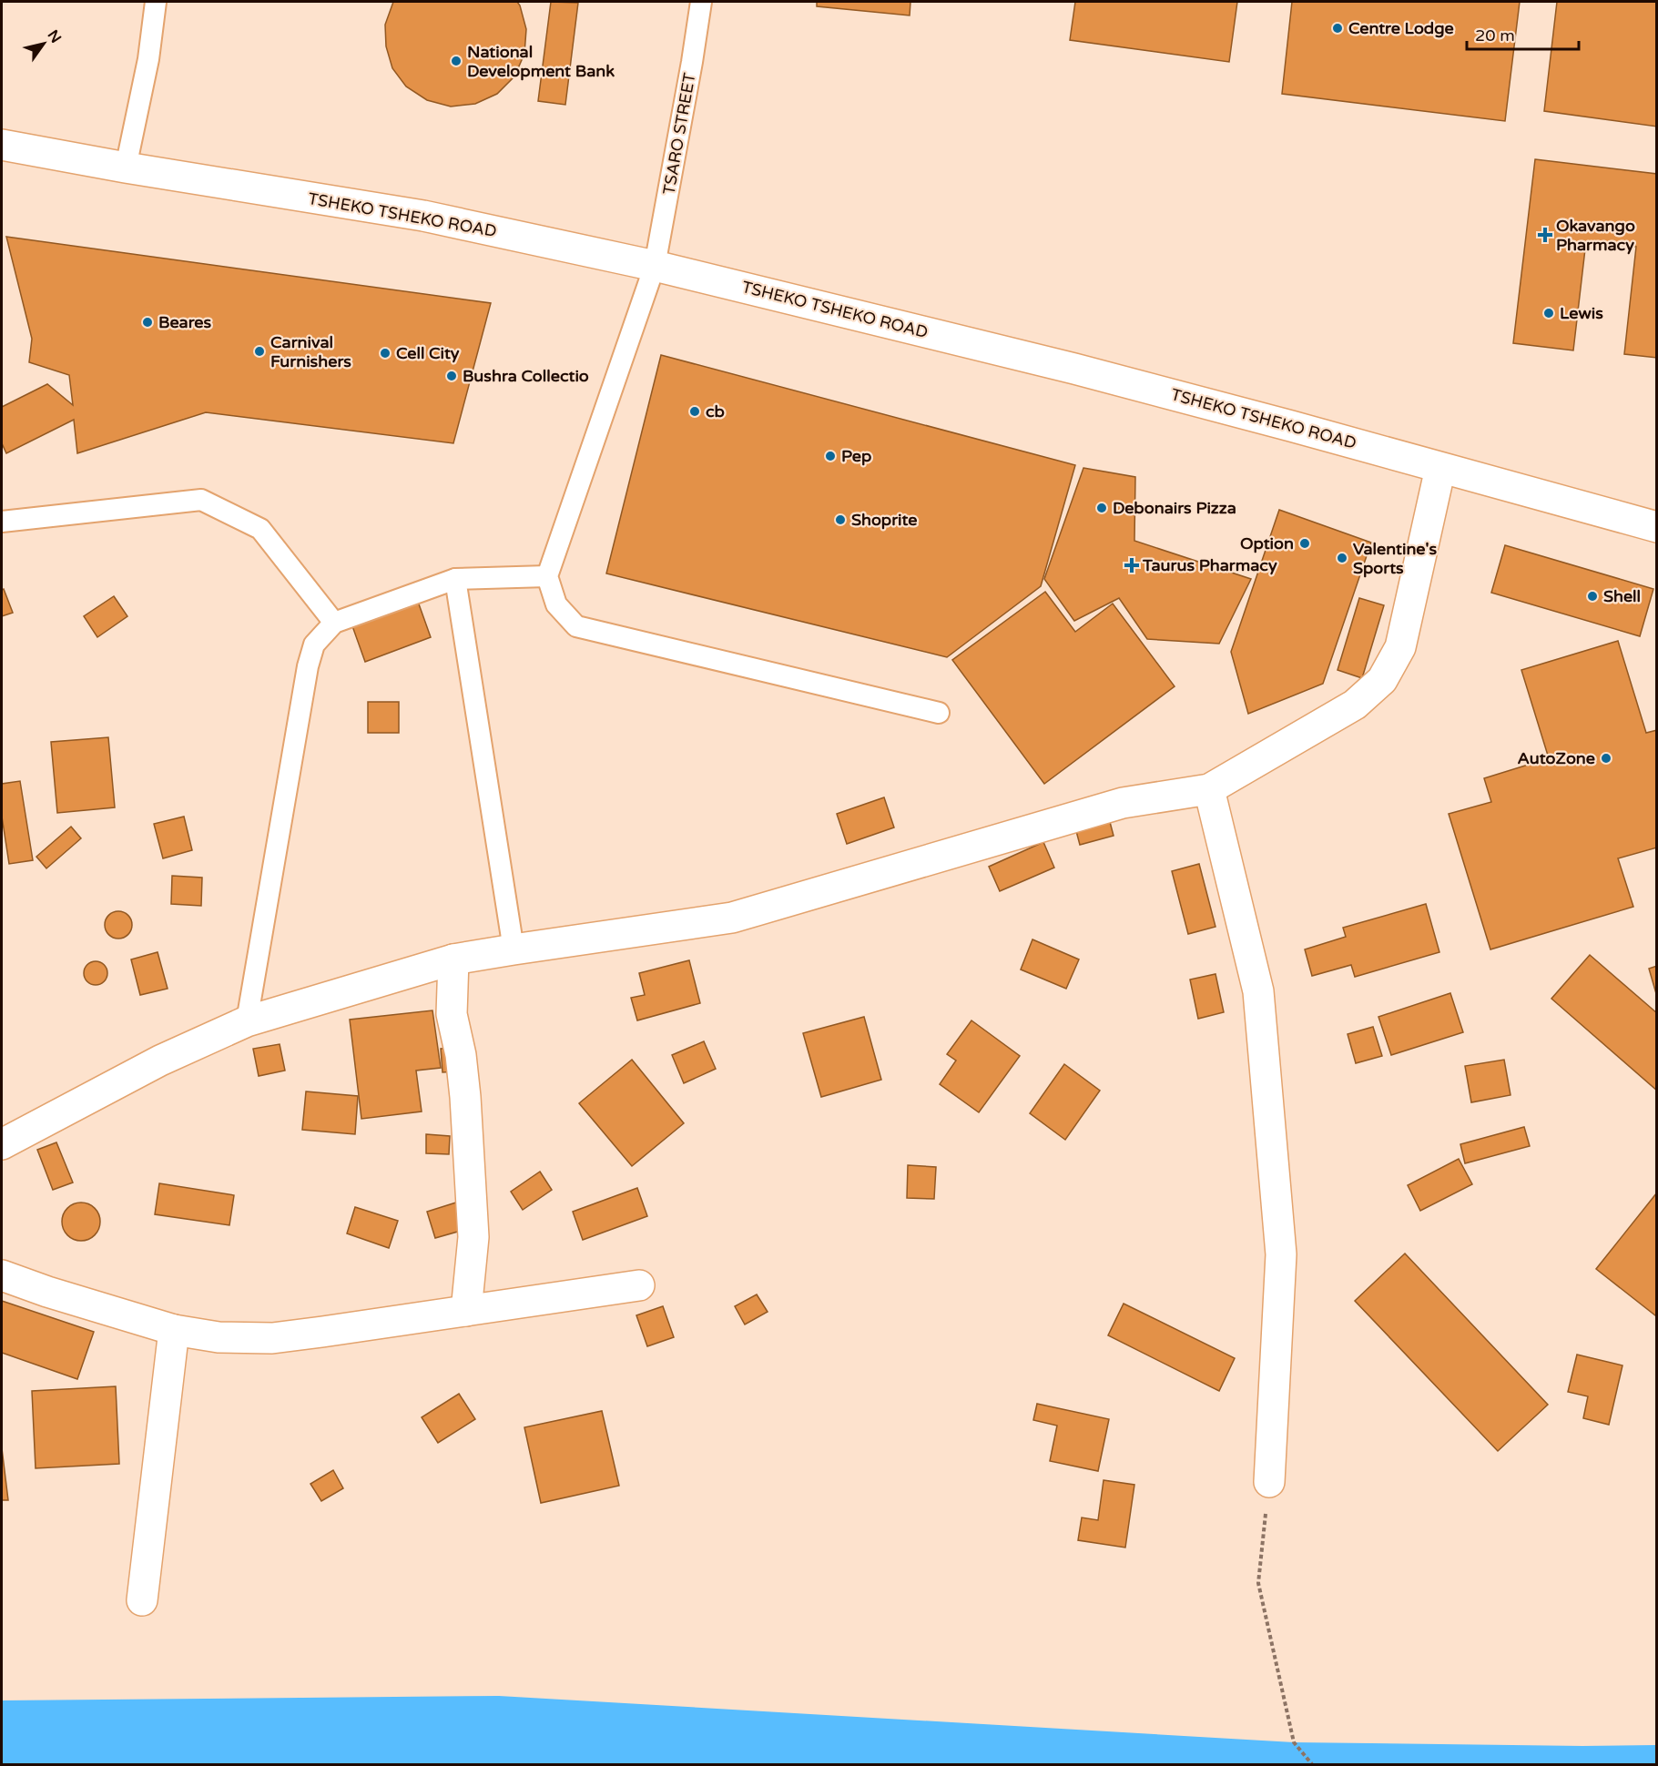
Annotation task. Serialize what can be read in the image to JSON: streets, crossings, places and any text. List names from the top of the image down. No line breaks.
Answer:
{"streets":{"main road":["TSHEKO TSHEKO ROAD"],"lane":["TSARO STREET"]},"crossings":[["TSARO STREET","TSHEKO TSHEKO ROAD"]],"places":{"other":["Centre Lodge","National Development Bank","Lewis","Beares","Carnival Furnishers","Cell City","Bushra Collectio","cb","Pep","Debonairs Pizza","Shoprite","Option","Valentine's Sports","Shell","AutoZone"],"health":["Okavango Pharmacy","Taurus Pharmacy"]},"scale_bar":"20 m","north":"top right"}
